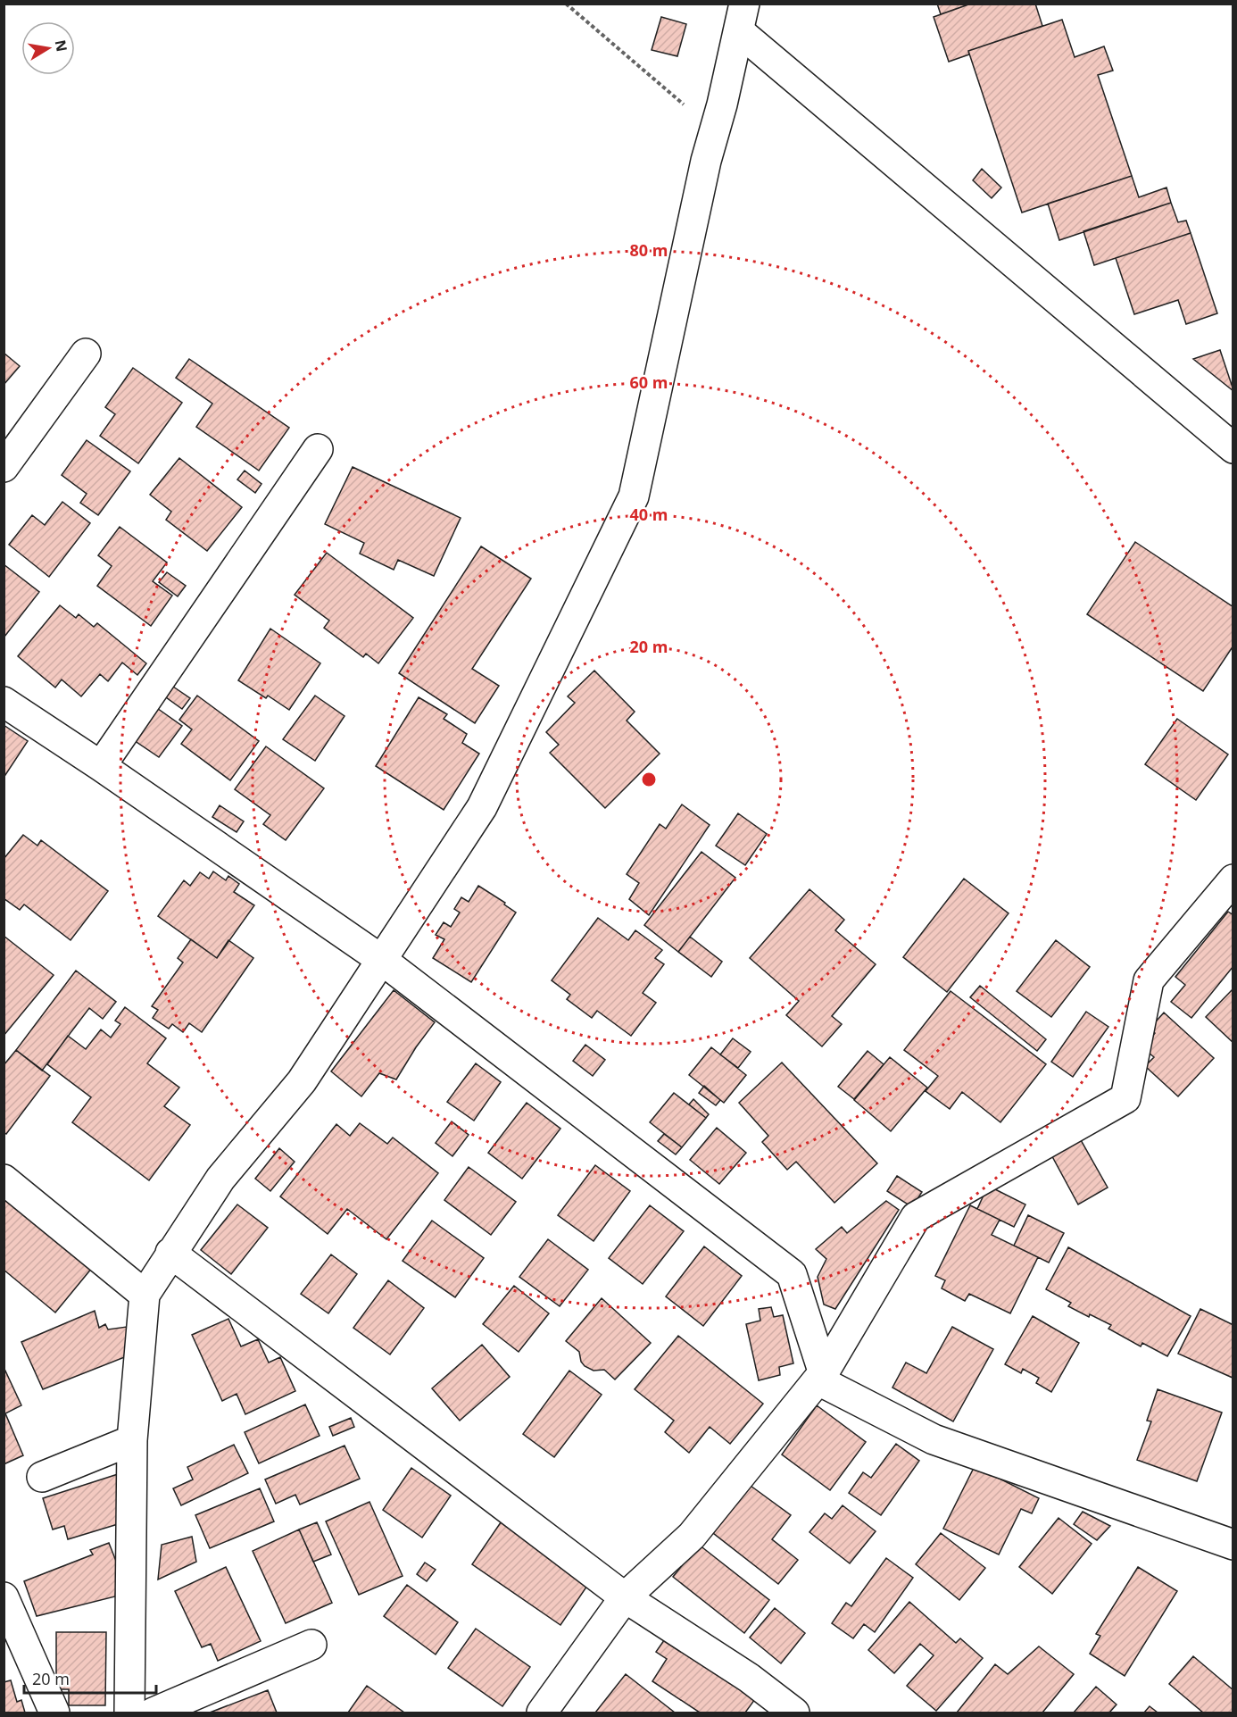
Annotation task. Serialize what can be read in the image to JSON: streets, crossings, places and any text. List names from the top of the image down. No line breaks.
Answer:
{"scale_bar":"20 m","north":"right","rings":["80 m","60 m","40 m","20 m"]}
